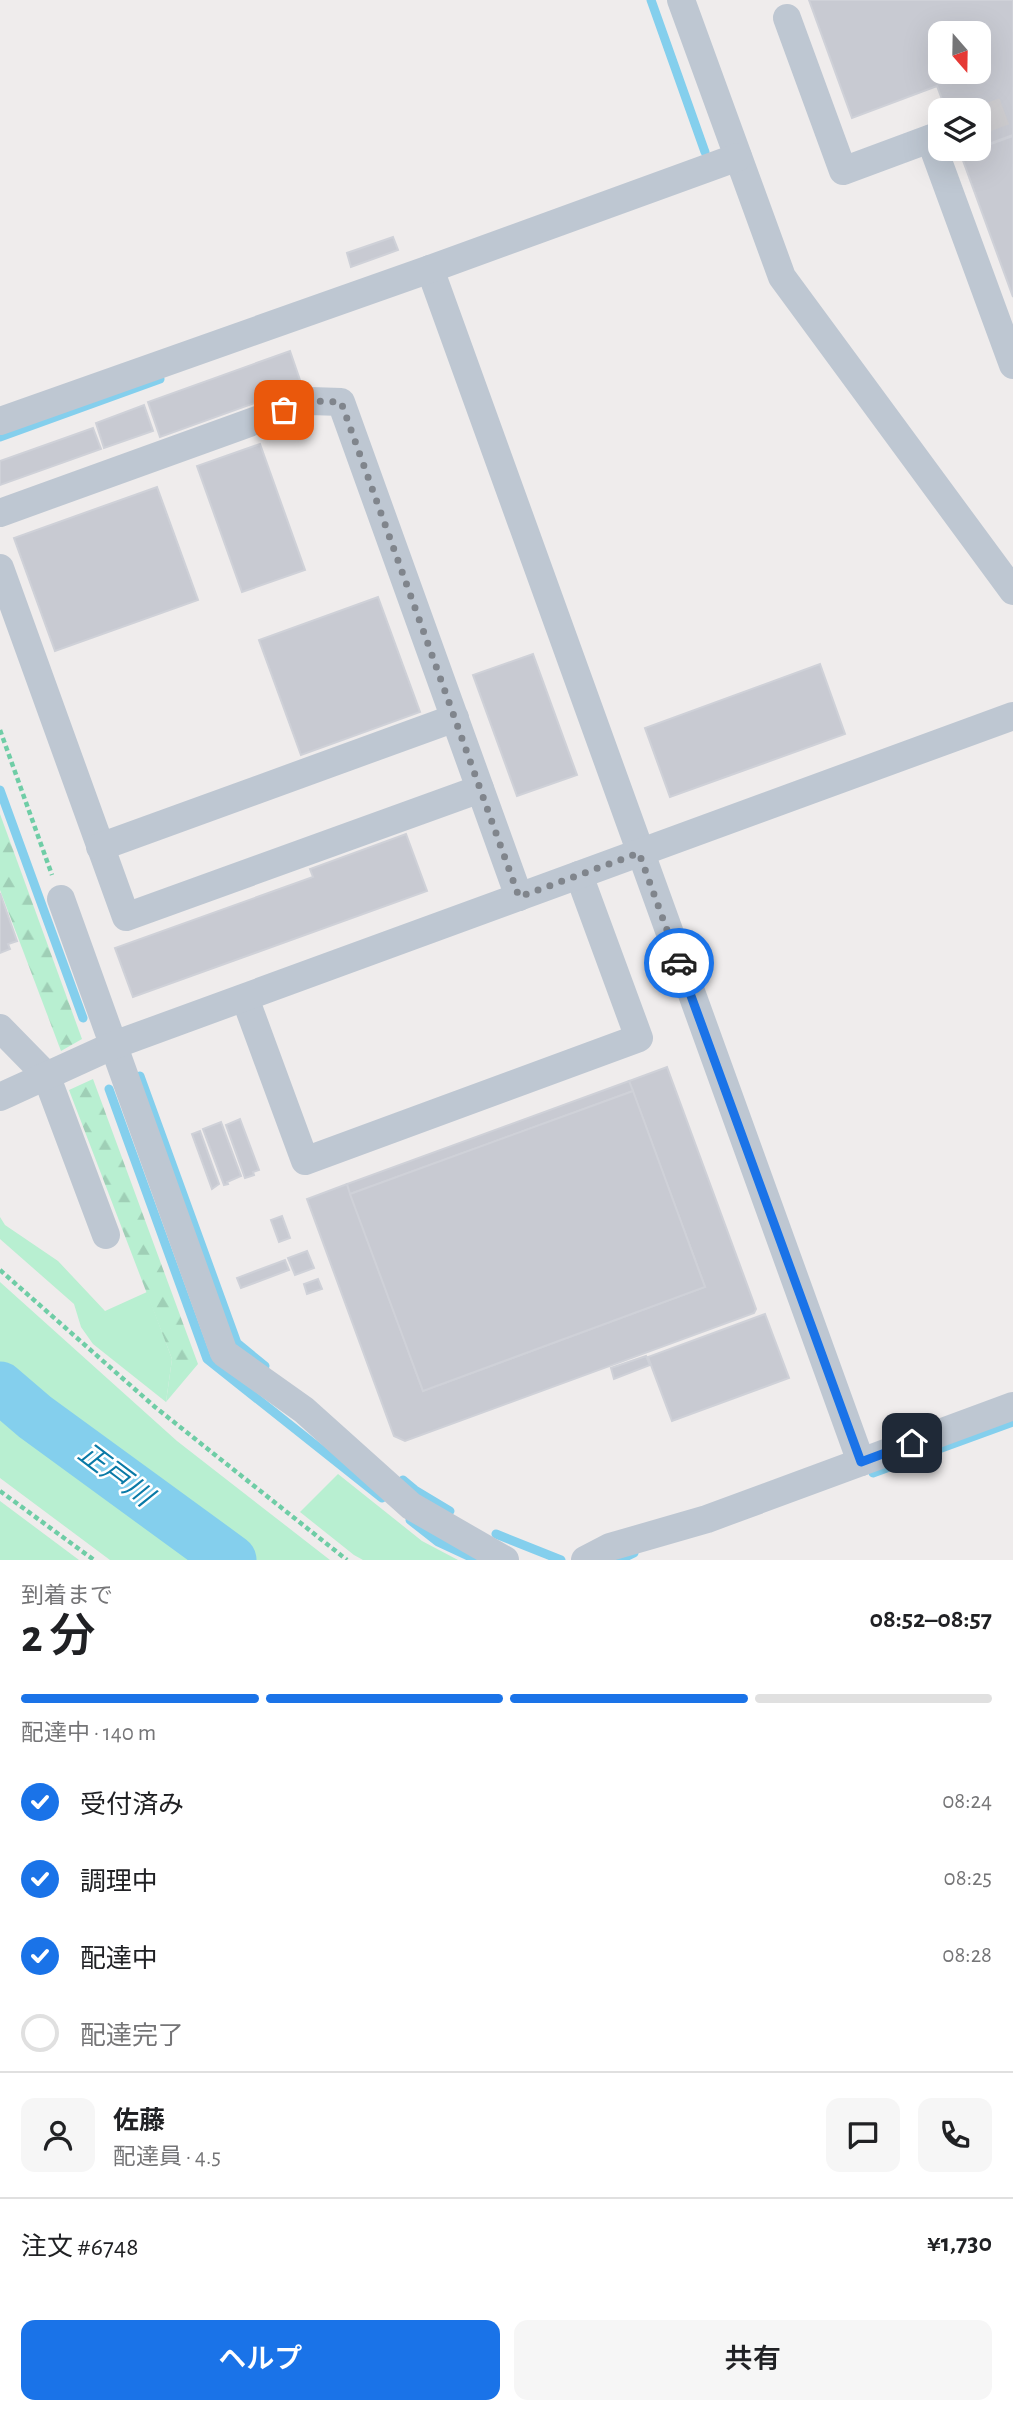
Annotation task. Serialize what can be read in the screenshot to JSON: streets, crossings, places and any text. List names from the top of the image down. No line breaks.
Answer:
{"water":["正戸川"],"north":"bottom","page":{"heading":["2 分","到着まで","08:52–08:57"],"panel":["佐藤","配達員 · 4.5","注文 #6748","¥1,730"],"bar":"配達中 · 140 m","list":[["受付済み","08:24"],["調理中","08:25"],["配達中","08:28"],"配達完了"],"buttons":["ヘルプ","共有"]}}
